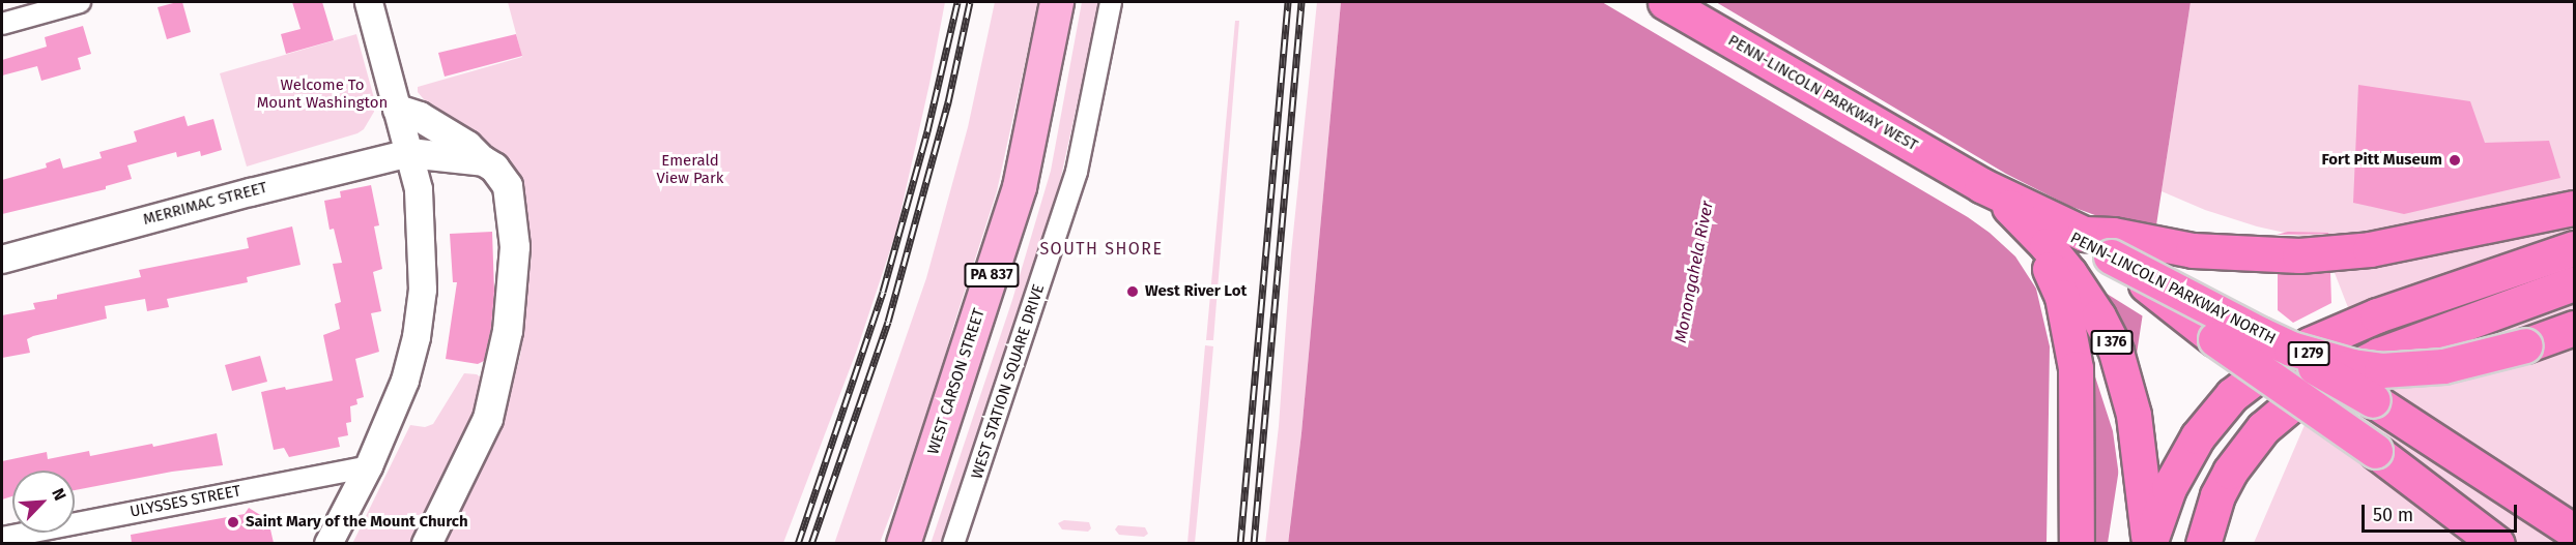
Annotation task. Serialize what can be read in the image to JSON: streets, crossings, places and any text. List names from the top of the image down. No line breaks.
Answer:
{"streets":{"highway":["PENN-LINCOLN PARKWAY WEST","PENN-LINCOLN PARKWAY NORTH","I 376","I 279"],"main road":["PA 837","WEST CARSON STREET"],"street":["MERRIMAC STREET","WEST STATION SQUARE DRIVE","ULYSSES STREET"]},"crossings":[["PENN-LINCOLN PARKWAY WEST","PENN-LINCOLN PARKWAY NORTH"],["PENN-LINCOLN PARKWAY WEST","I 376"],["PENN-LINCOLN PARKWAY NORTH","I 376"]],"districts":["SOUTH SHORE"],"water":["Monongahela River"],"parks":["Welcome To Mount Washington","Emerald View Park"],"places":["Fort Pitt Museum","West River Lot","Saint Mary of the Mount Church"],"scale_bar":"50 m","north":"top right"}
